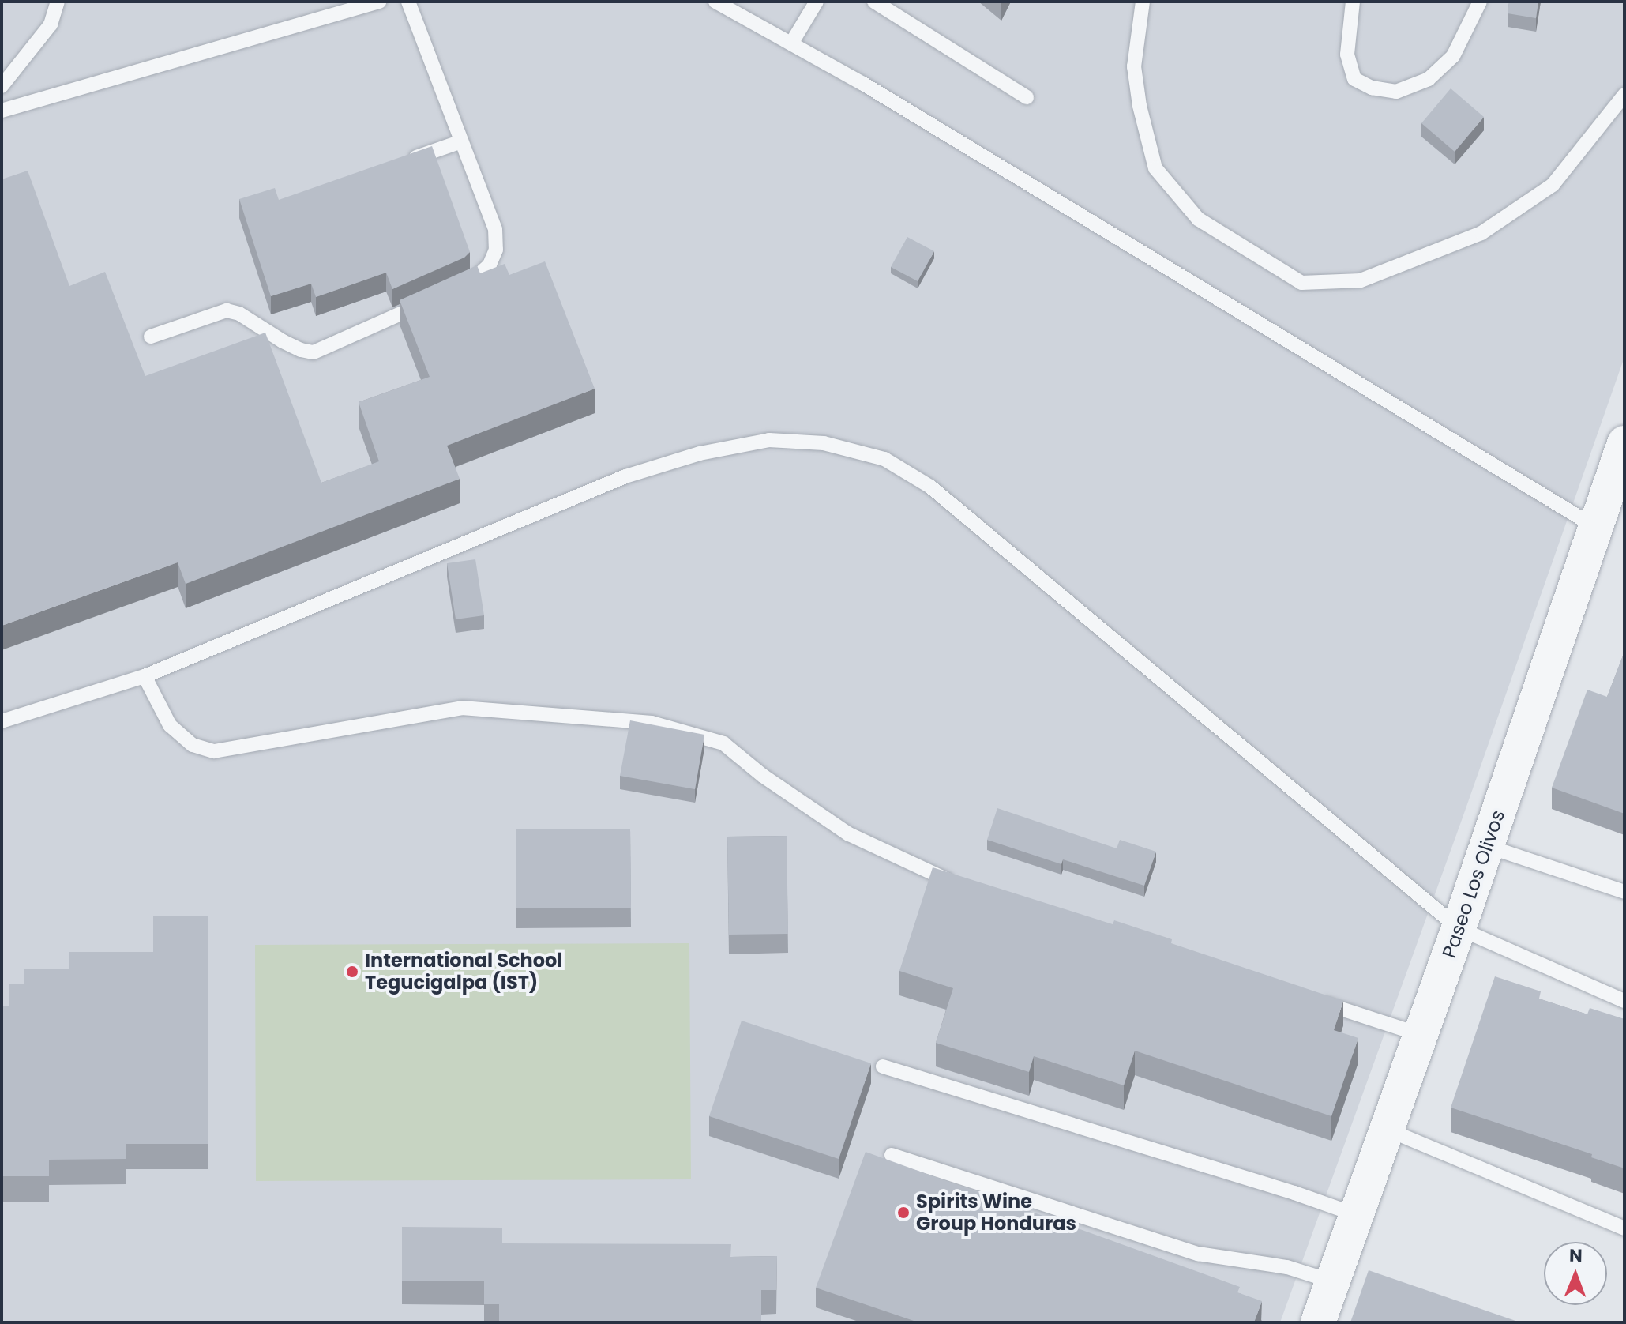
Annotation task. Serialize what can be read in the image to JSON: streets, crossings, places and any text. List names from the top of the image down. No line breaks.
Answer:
{"streets":{"street":["Paseo Los Olivos"]},"places":["International School Tegucigalpa (IST)","Spirits Wine Group Honduras"],"north":"top"}
